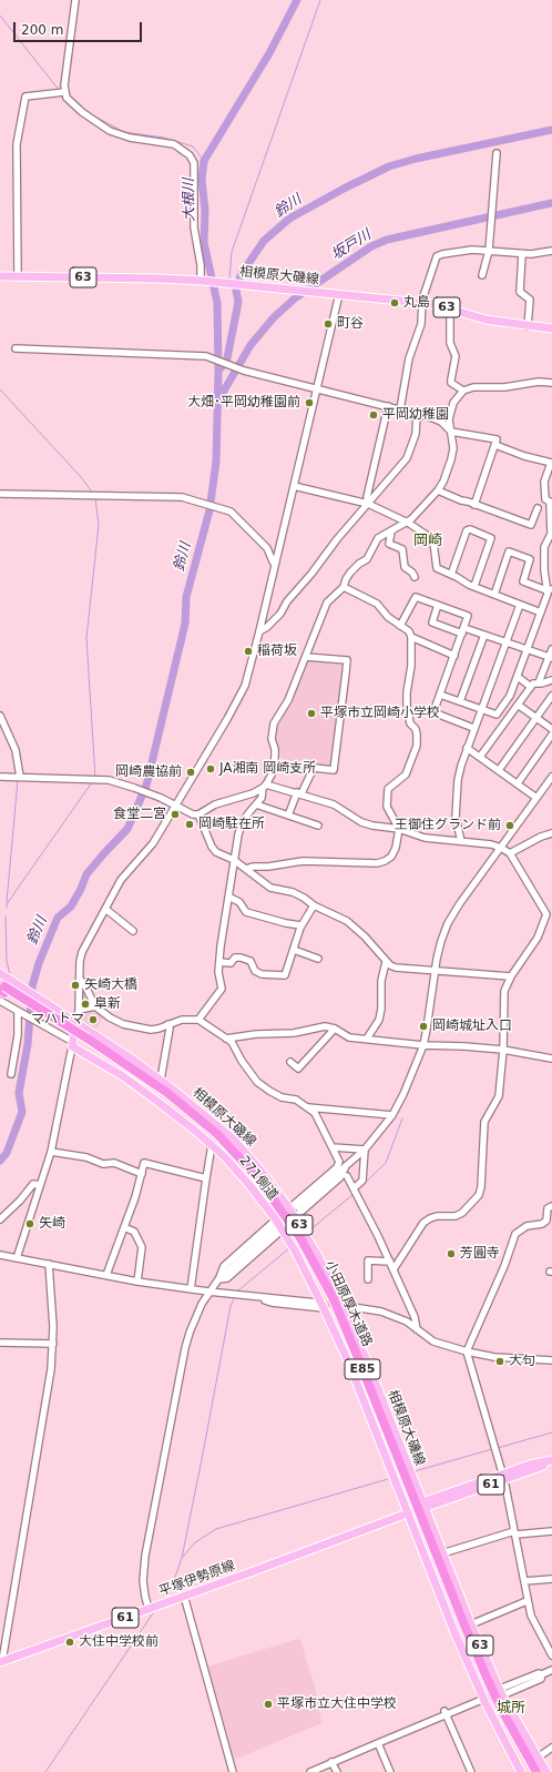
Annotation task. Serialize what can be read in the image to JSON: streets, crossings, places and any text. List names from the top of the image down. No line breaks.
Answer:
{"streets":{"highway":["小田原厚木道路","E85"],"main road":["相模原大磯線","63","271側道","61","平塚伊勢原線"]},"crossings":[["相模原大磯線","63"],["63","271側道"],["63","小田原厚木道路"]],"districts":["岡崎","城所"],"water":["大根川","鈴川","坂戸川"],"places":["丸島","町谷","大畑･平岡幼稚園前","平岡幼稚園","稲荷坂","平塚市立岡崎小学校","JA湘南 岡崎支所","岡崎農協前","食堂二宮","岡崎駐在所","王御住グランド前","矢崎大橋","阜新","マハトマ","岡崎城址入口","矢崎","芳圓寺","大句","大住中学校前","平塚市立大住中学校"],"scale_bar":"200 m"}
